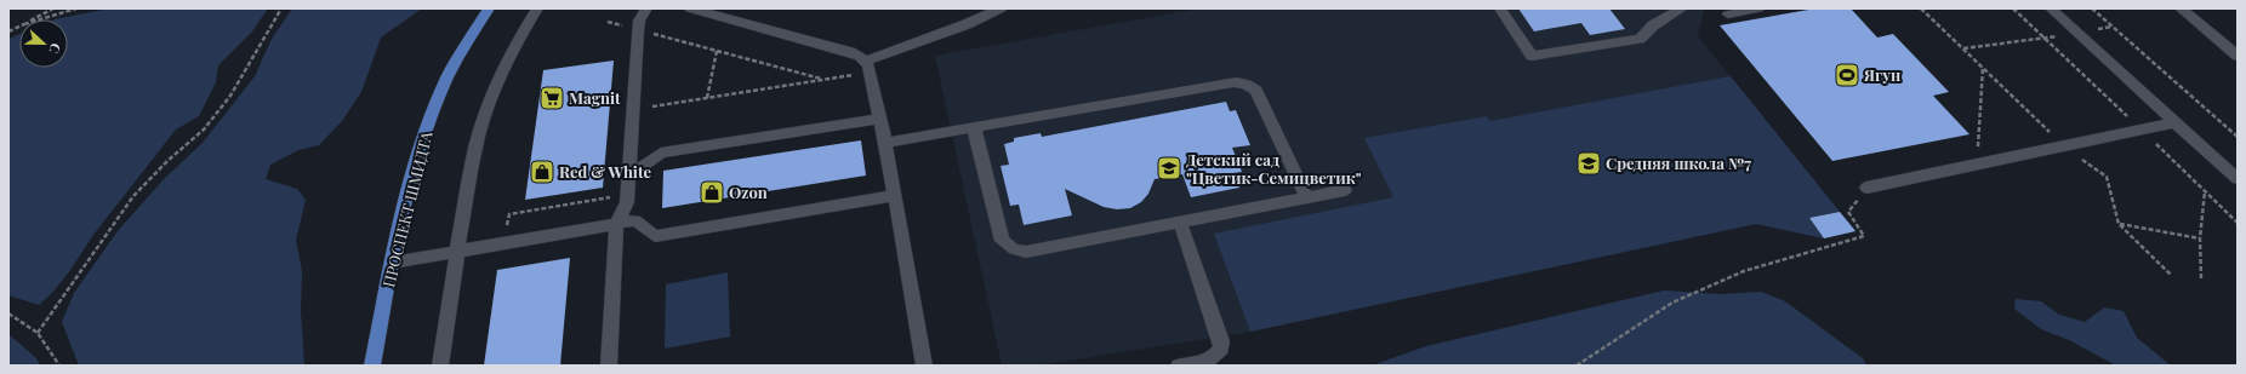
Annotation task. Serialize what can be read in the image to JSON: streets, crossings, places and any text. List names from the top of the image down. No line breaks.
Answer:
{"streets":{"main road":["ПРОСПЕКТ ШМИДТА"]},"places":{"sports":["Ягун"],"supermarket":["Magnit"],"school or university":["Средняя школа №7","Детский сад \"Цветик-Семицветик\""],"shop":["Red & White","Ozon"]},"north":"right"}
